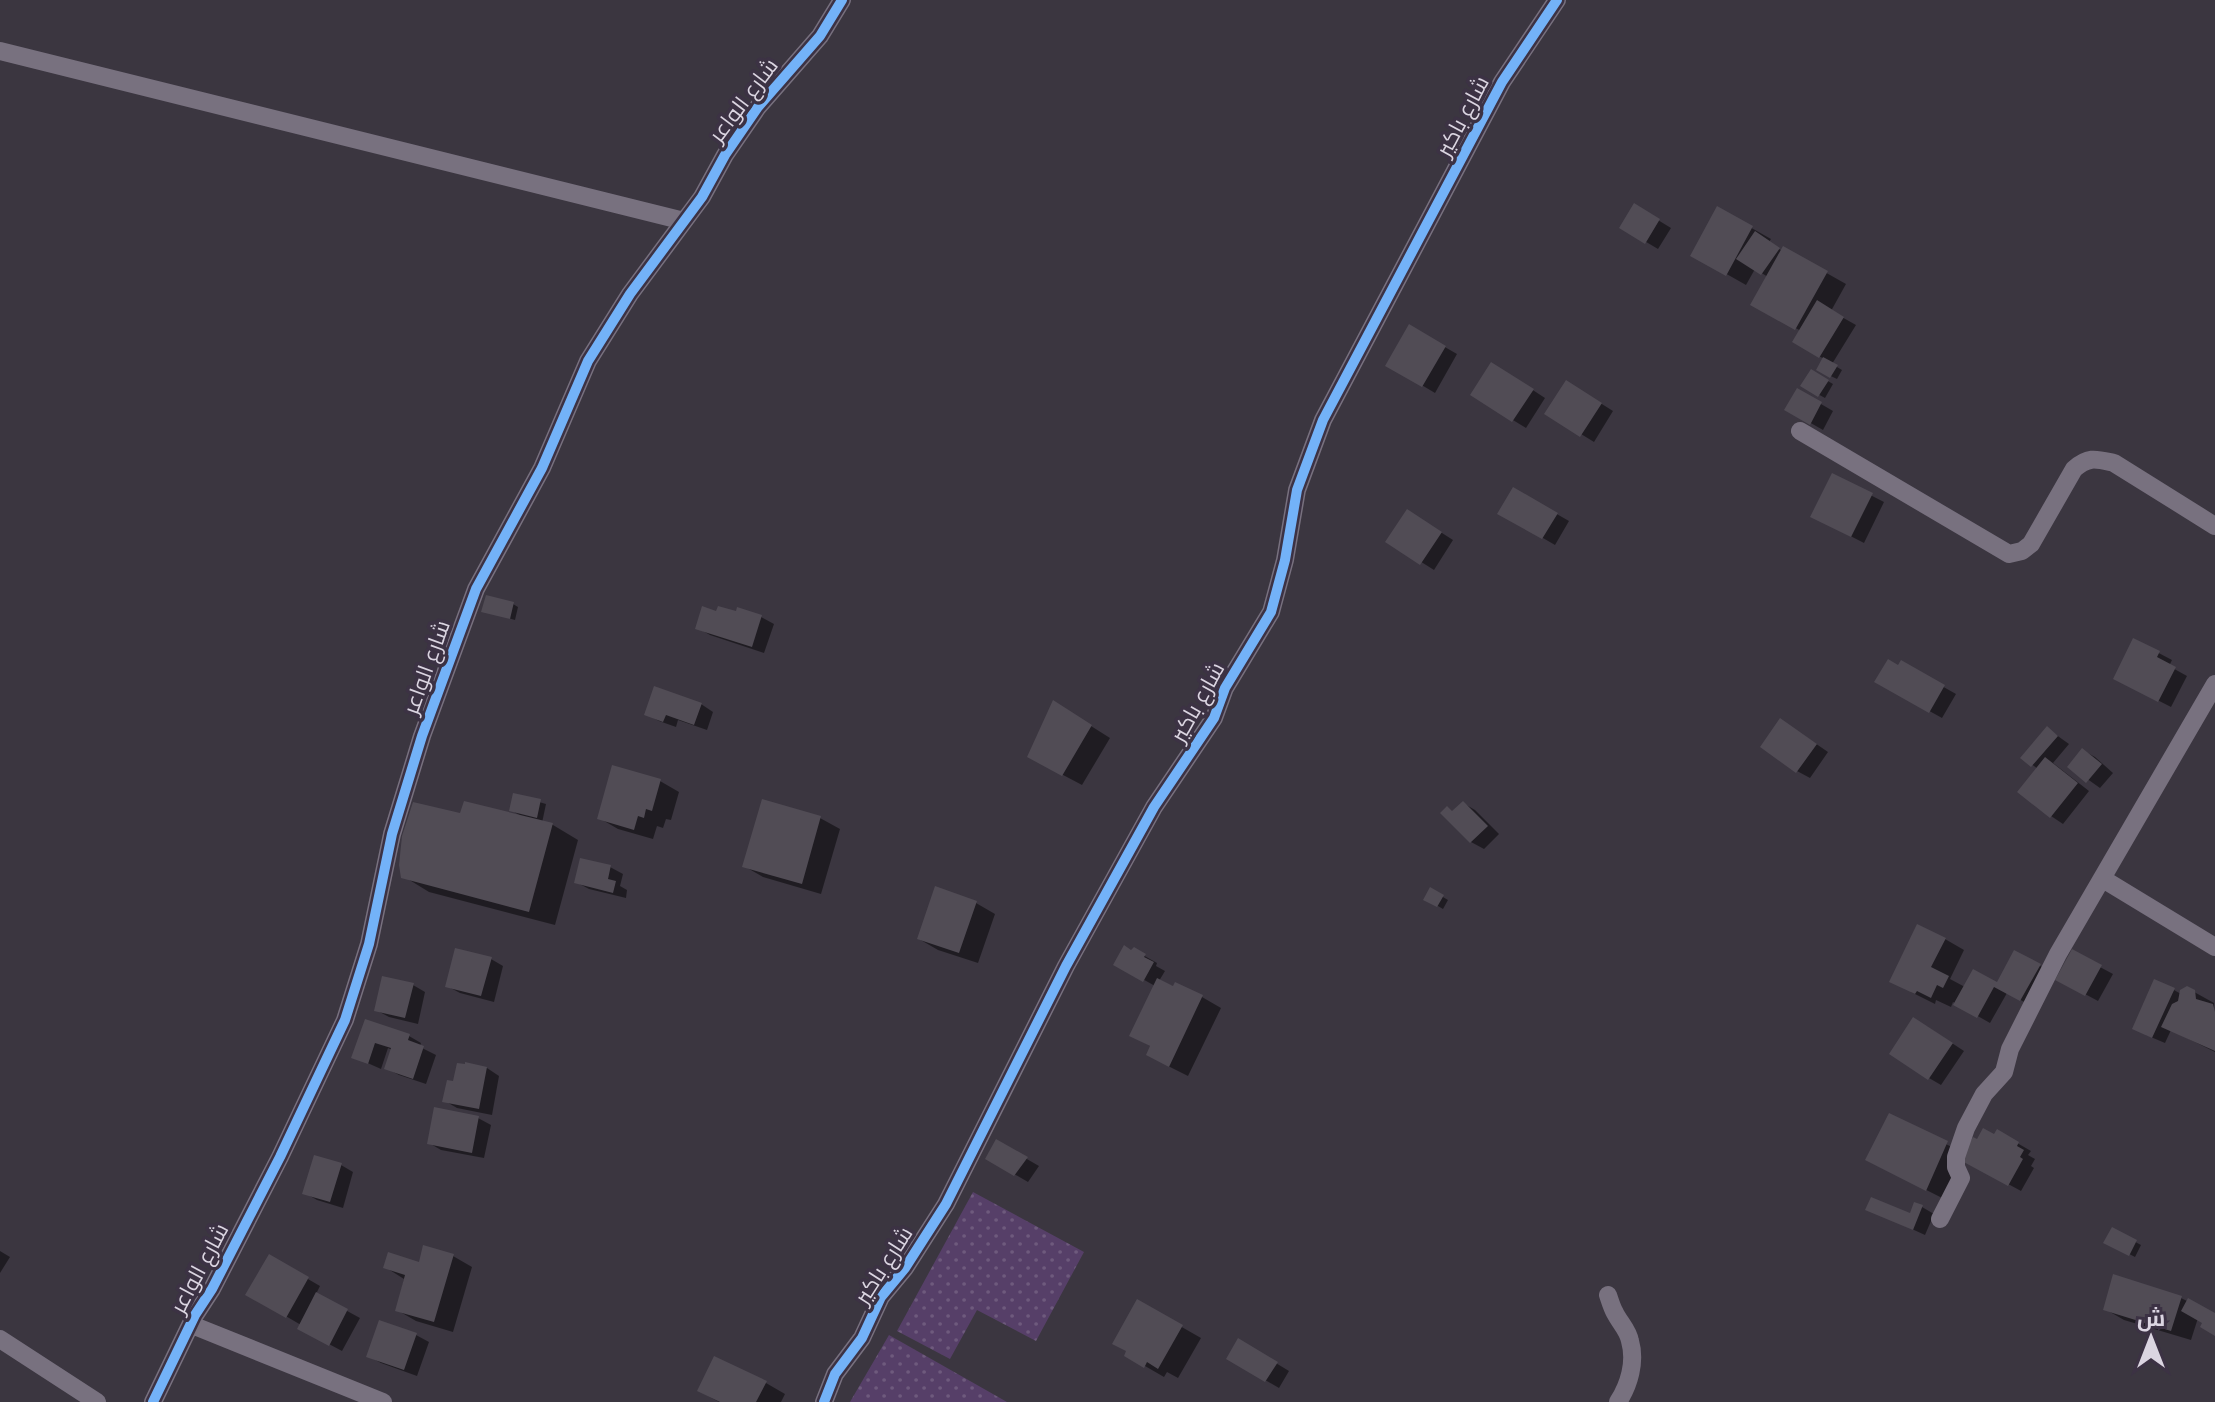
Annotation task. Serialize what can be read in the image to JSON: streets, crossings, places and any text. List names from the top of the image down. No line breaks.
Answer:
{"streets":{"street":["شارع الواعر","شارع باكير"]},"north":"top"}
